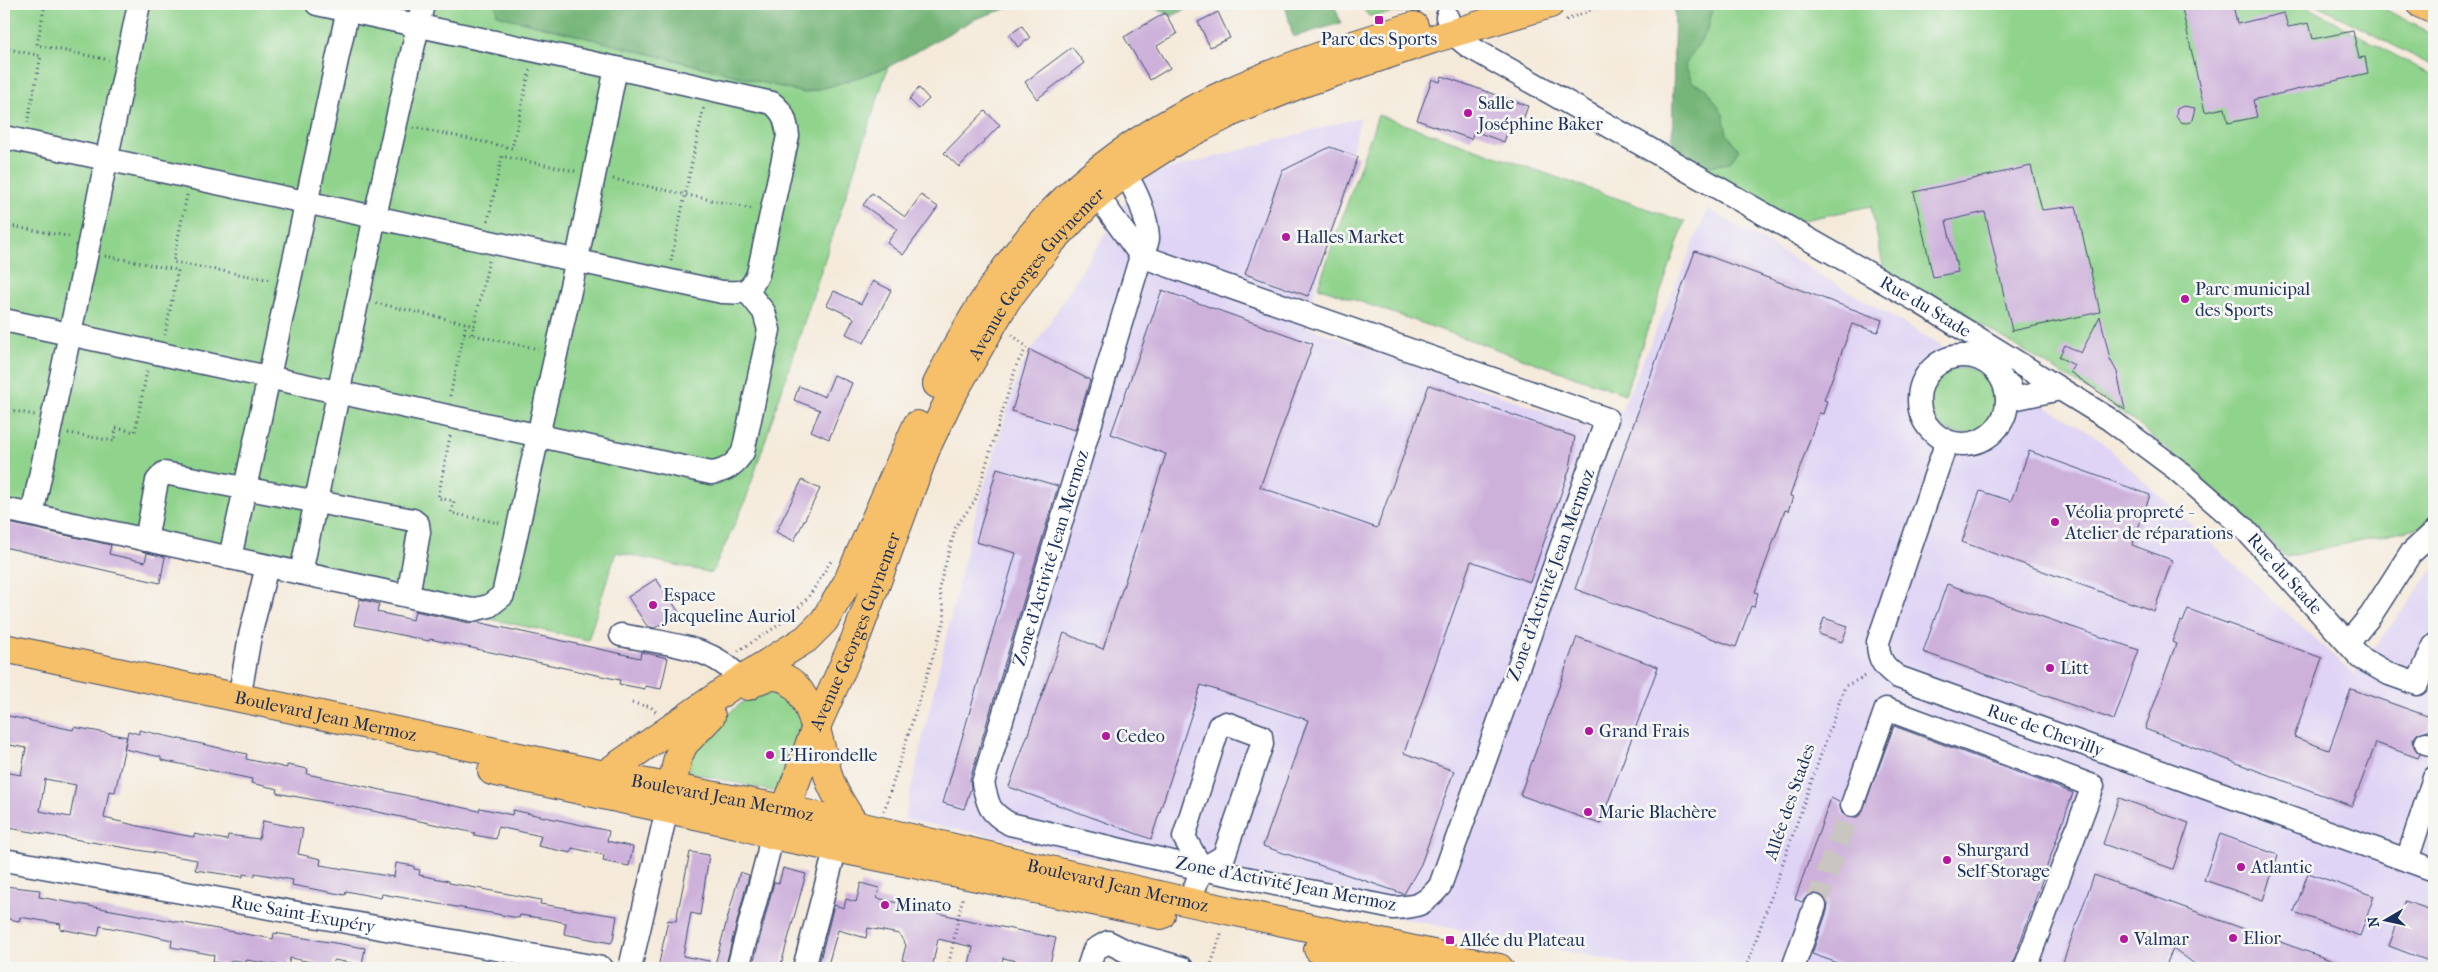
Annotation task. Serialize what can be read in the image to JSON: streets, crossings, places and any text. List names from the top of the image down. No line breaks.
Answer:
{"streets":{"main road":["Avenue Georges Guynemer","Boulevard Jean Mermoz"],"street":["Rue du Stade","Zone d'Activité Jean Mermoz","Rue de Chevilly","Rue Saint-Exupéry"],"path":["Allée des Stades"]},"crossings":[["Avenue Georges Guynemer","Rue du Stade"],["Avenue Georges Guynemer","Zone d'Activité Jean Mermoz"],["Avenue Georges Guynemer","Boulevard Jean Mermoz"],["Rue de Chevilly","Allée des Stades"]],"places":{"transit":["Parc des Sports","Allée du Plateau"],"other":["Salle Joséphine Baker","Halles Market","Parc municipal des Sports","Véolia propreté - Atelier de réparations","Espace Jacqueline Auriol","Litt","Grand Frais","Cedeo","L'Hirondelle","Marie Blachère","Shurgard Self-Storage","Atlantic","Minato","Elior","Valmar"]},"north":"left"}
